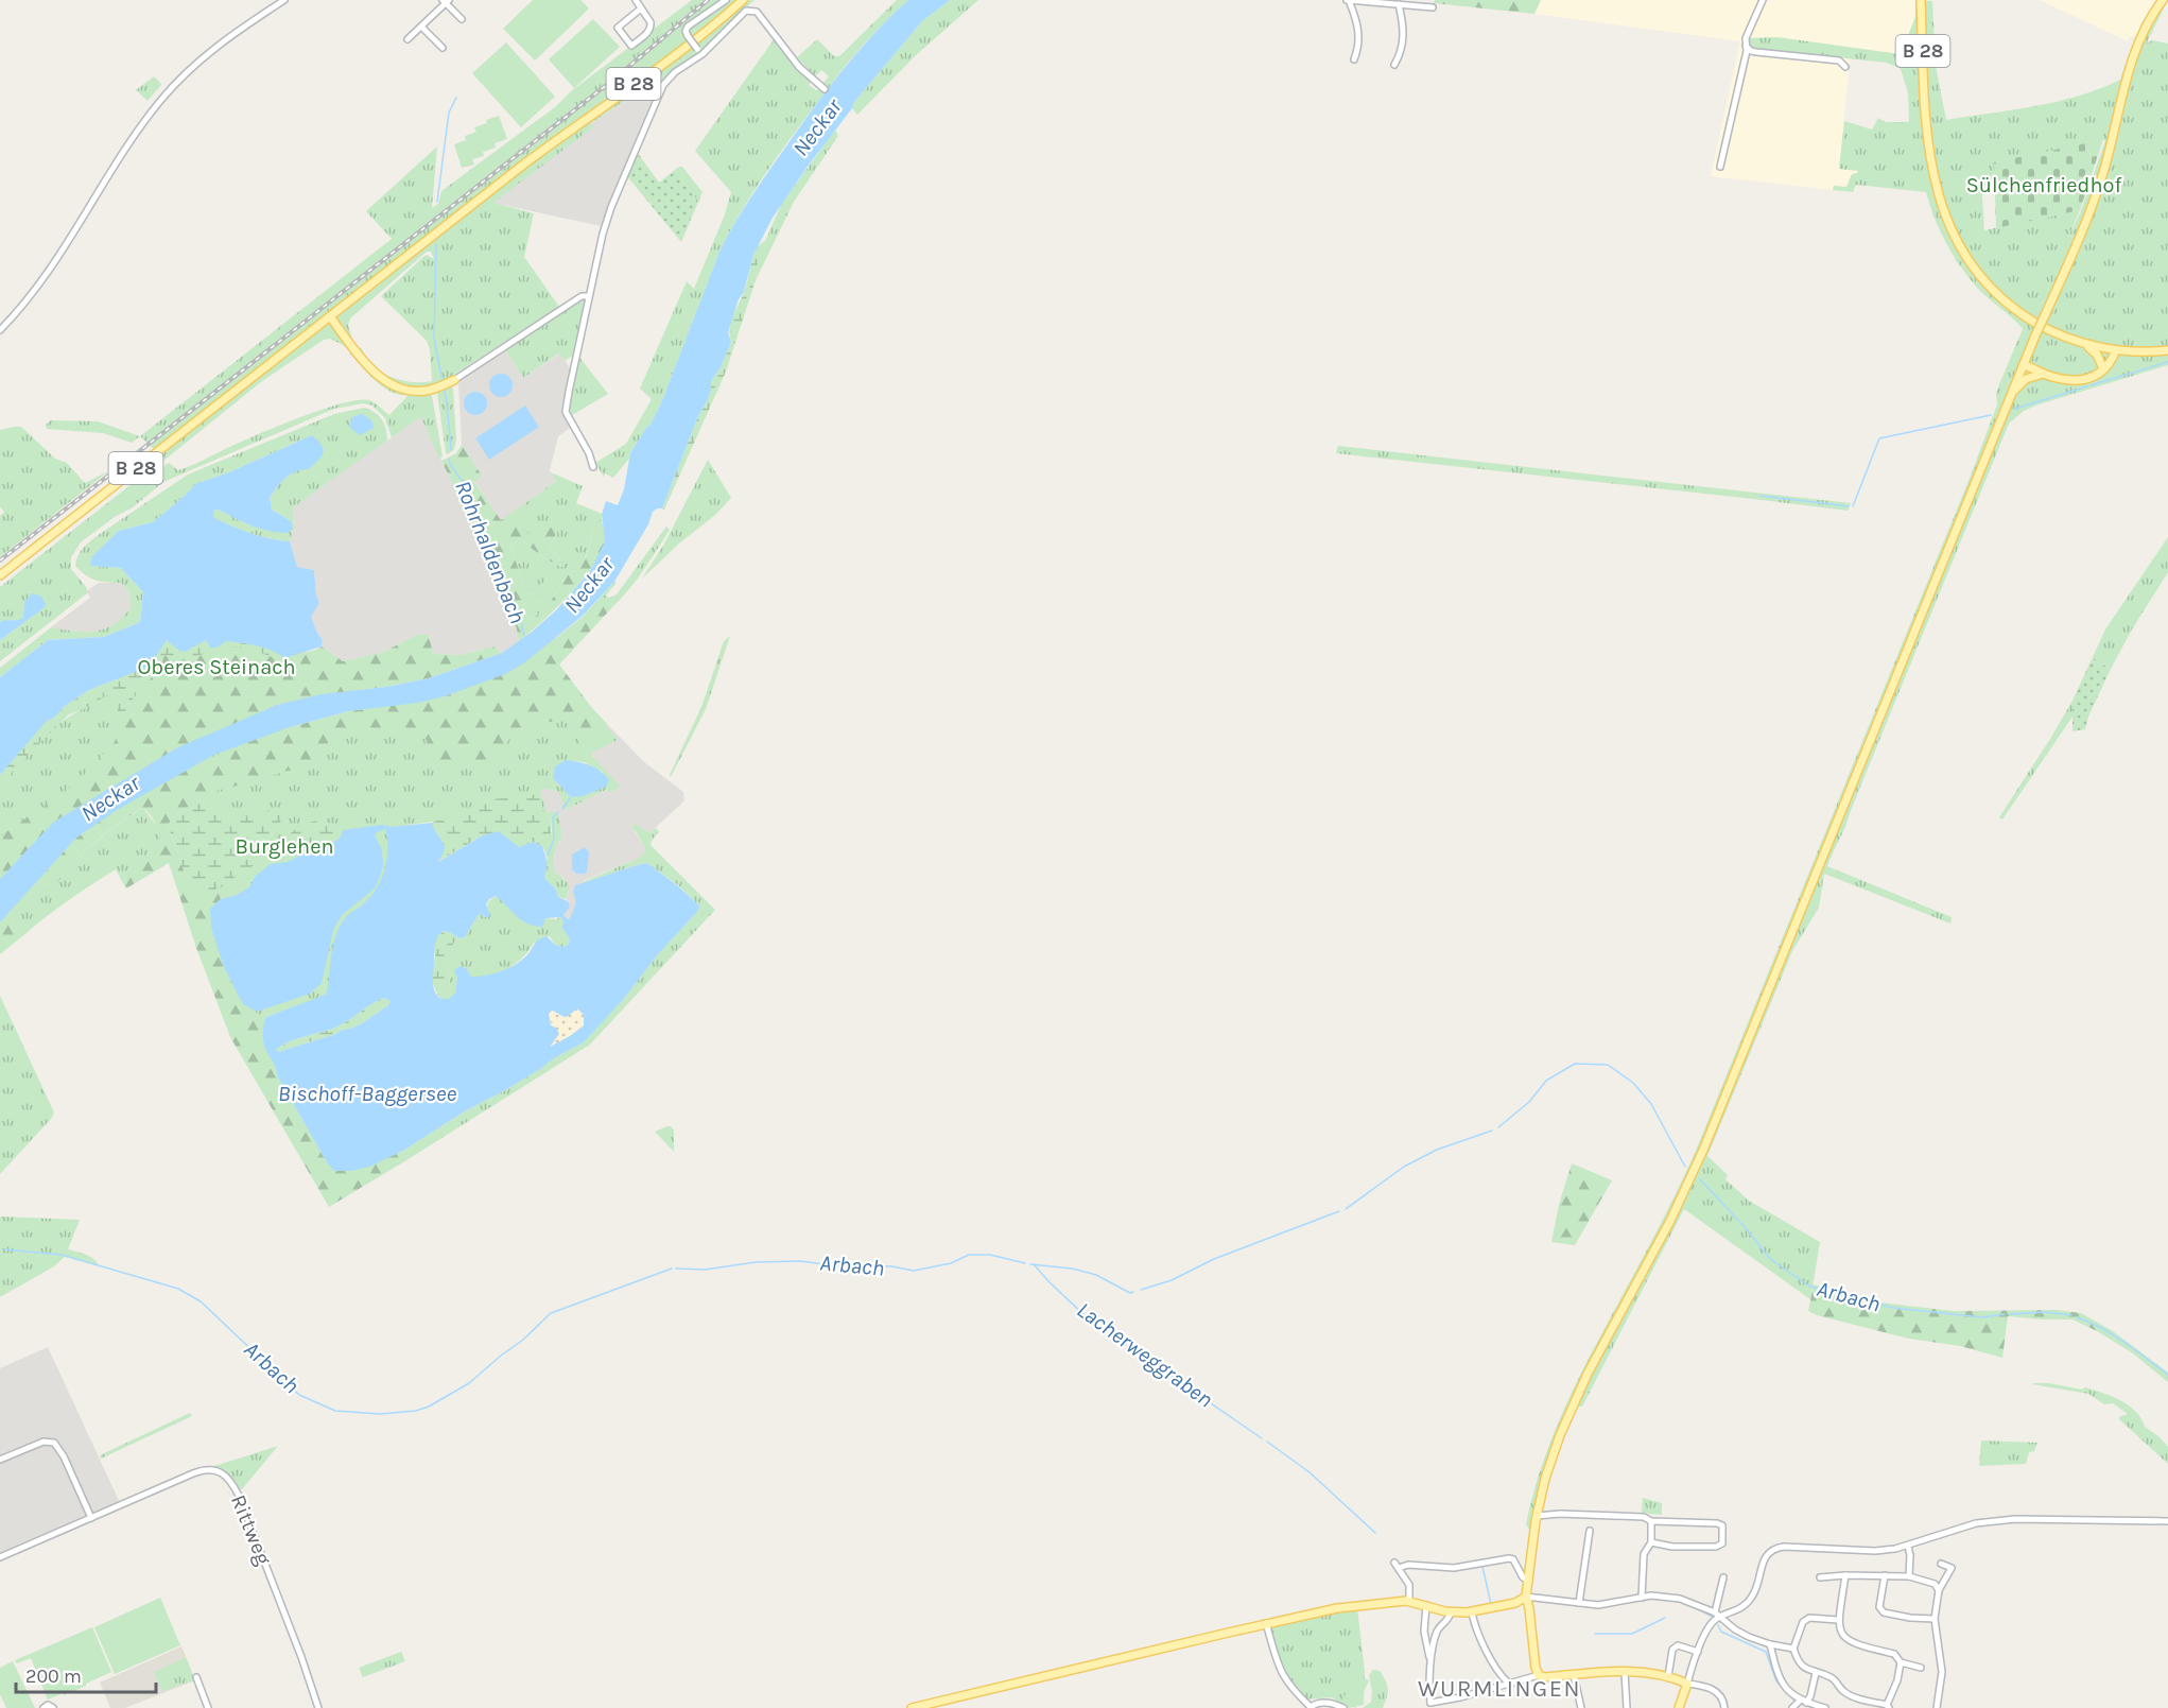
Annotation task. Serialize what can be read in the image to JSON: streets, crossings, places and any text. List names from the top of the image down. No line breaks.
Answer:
{"streets":{"main road":["B 28"],"street":["Rittweg"]},"districts":["WURMLINGEN"],"water":["Neckar","Rohrhaldenbach","Bischoff-Baggersee","Arbach","Lacherweggraben"],"parks":["Sülchenfriedhof","Oberes Steinach","Burglehen"],"scale_bar":"200 m"}
